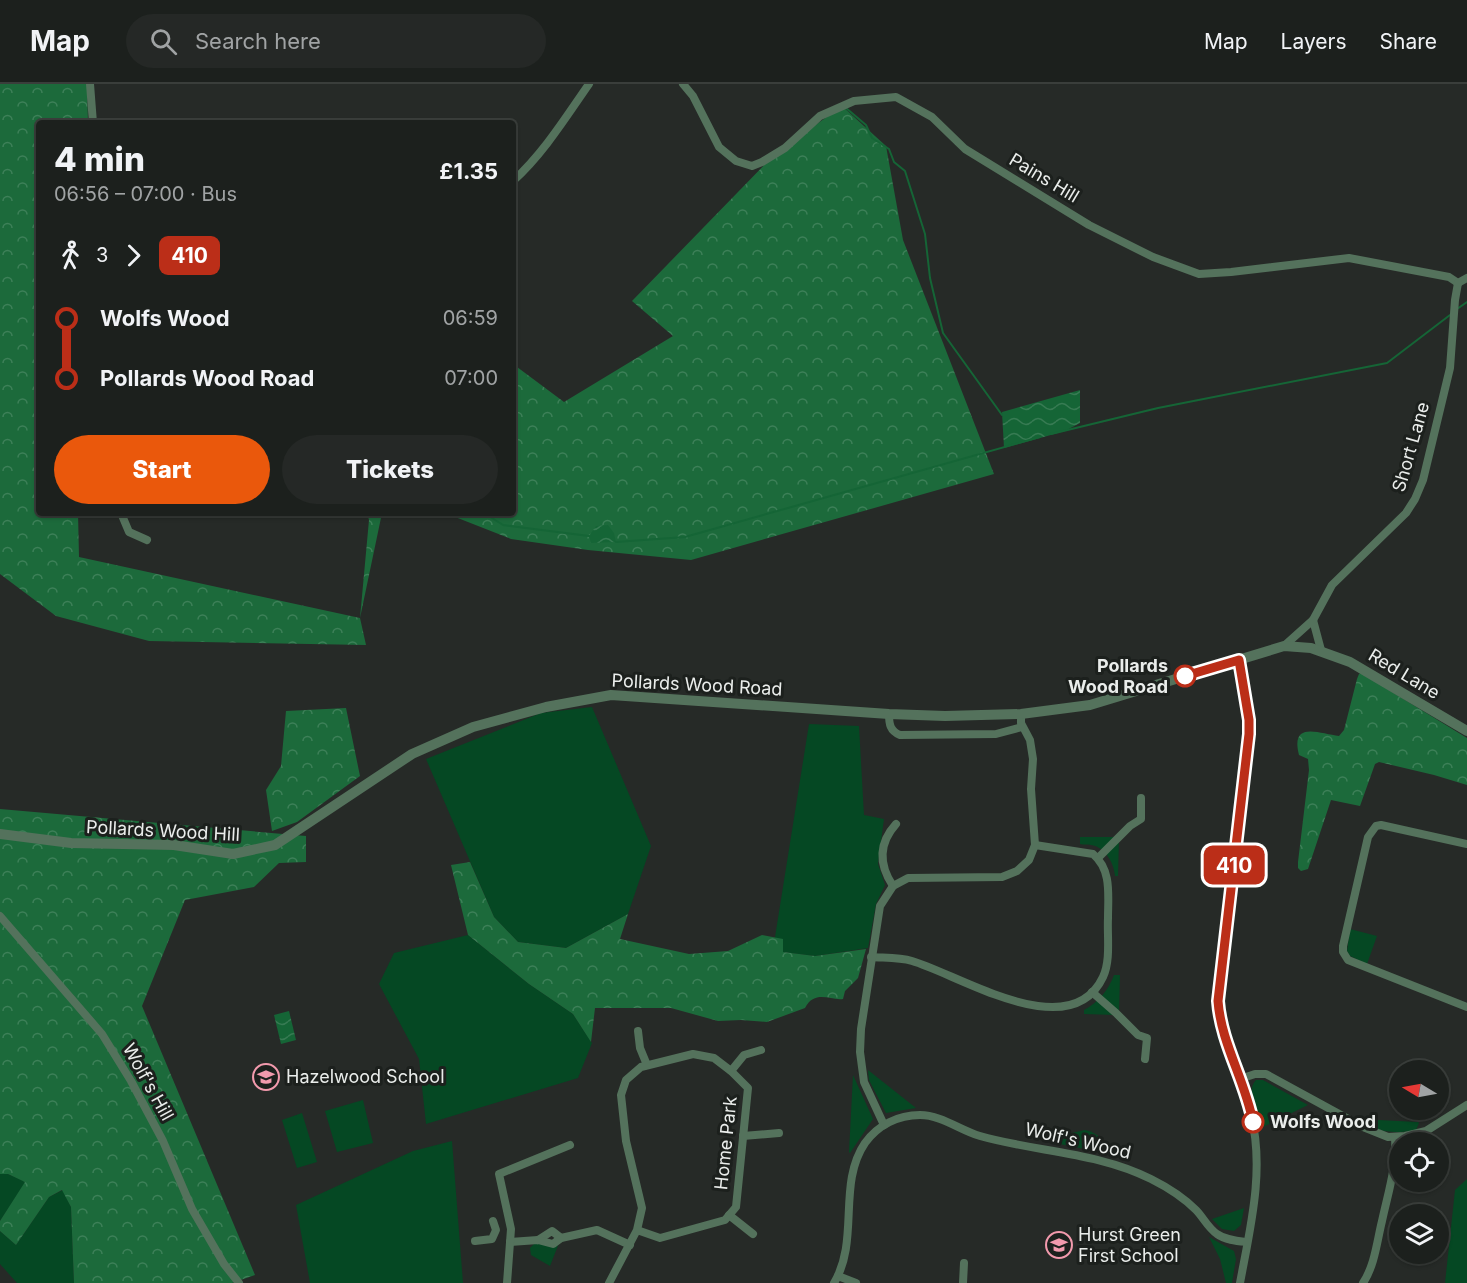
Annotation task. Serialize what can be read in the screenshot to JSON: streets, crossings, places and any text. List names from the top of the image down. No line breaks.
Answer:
{"streets":{"street":["Pains Hill","Short Lane","Red Lane","Pollards Wood Road","Pollards Wood Hill","Wolf's Hill","Wolf's Wood","Home Park"]},"crossings":[["Pains Hill","Short Lane"],["Short Lane","Pollards Wood Road"],["Red Lane","Pollards Wood Road"],["Pollards Wood Road","Pollards Wood Hill"]],"places":{"other":["Pollards Wood Road","Wolfs Wood"],"school or university":["Hazelwood School","Hurst Green First School"]},"lines":["bus line 410"],"north":"left","page":{"header":"Map","search":"Search here","nav":["Map","Layers","Share"],"on_map":"410","heading":["4 min","06:56 – 07:00 · Bus","£1.35"],"legs":["3","410"],"list":[{"name":"Wolfs Wood","value":"06:59"},{"name":"Pollards Wood Road","value":"07:00"}],"buttons":["Start","Tickets"]}}
